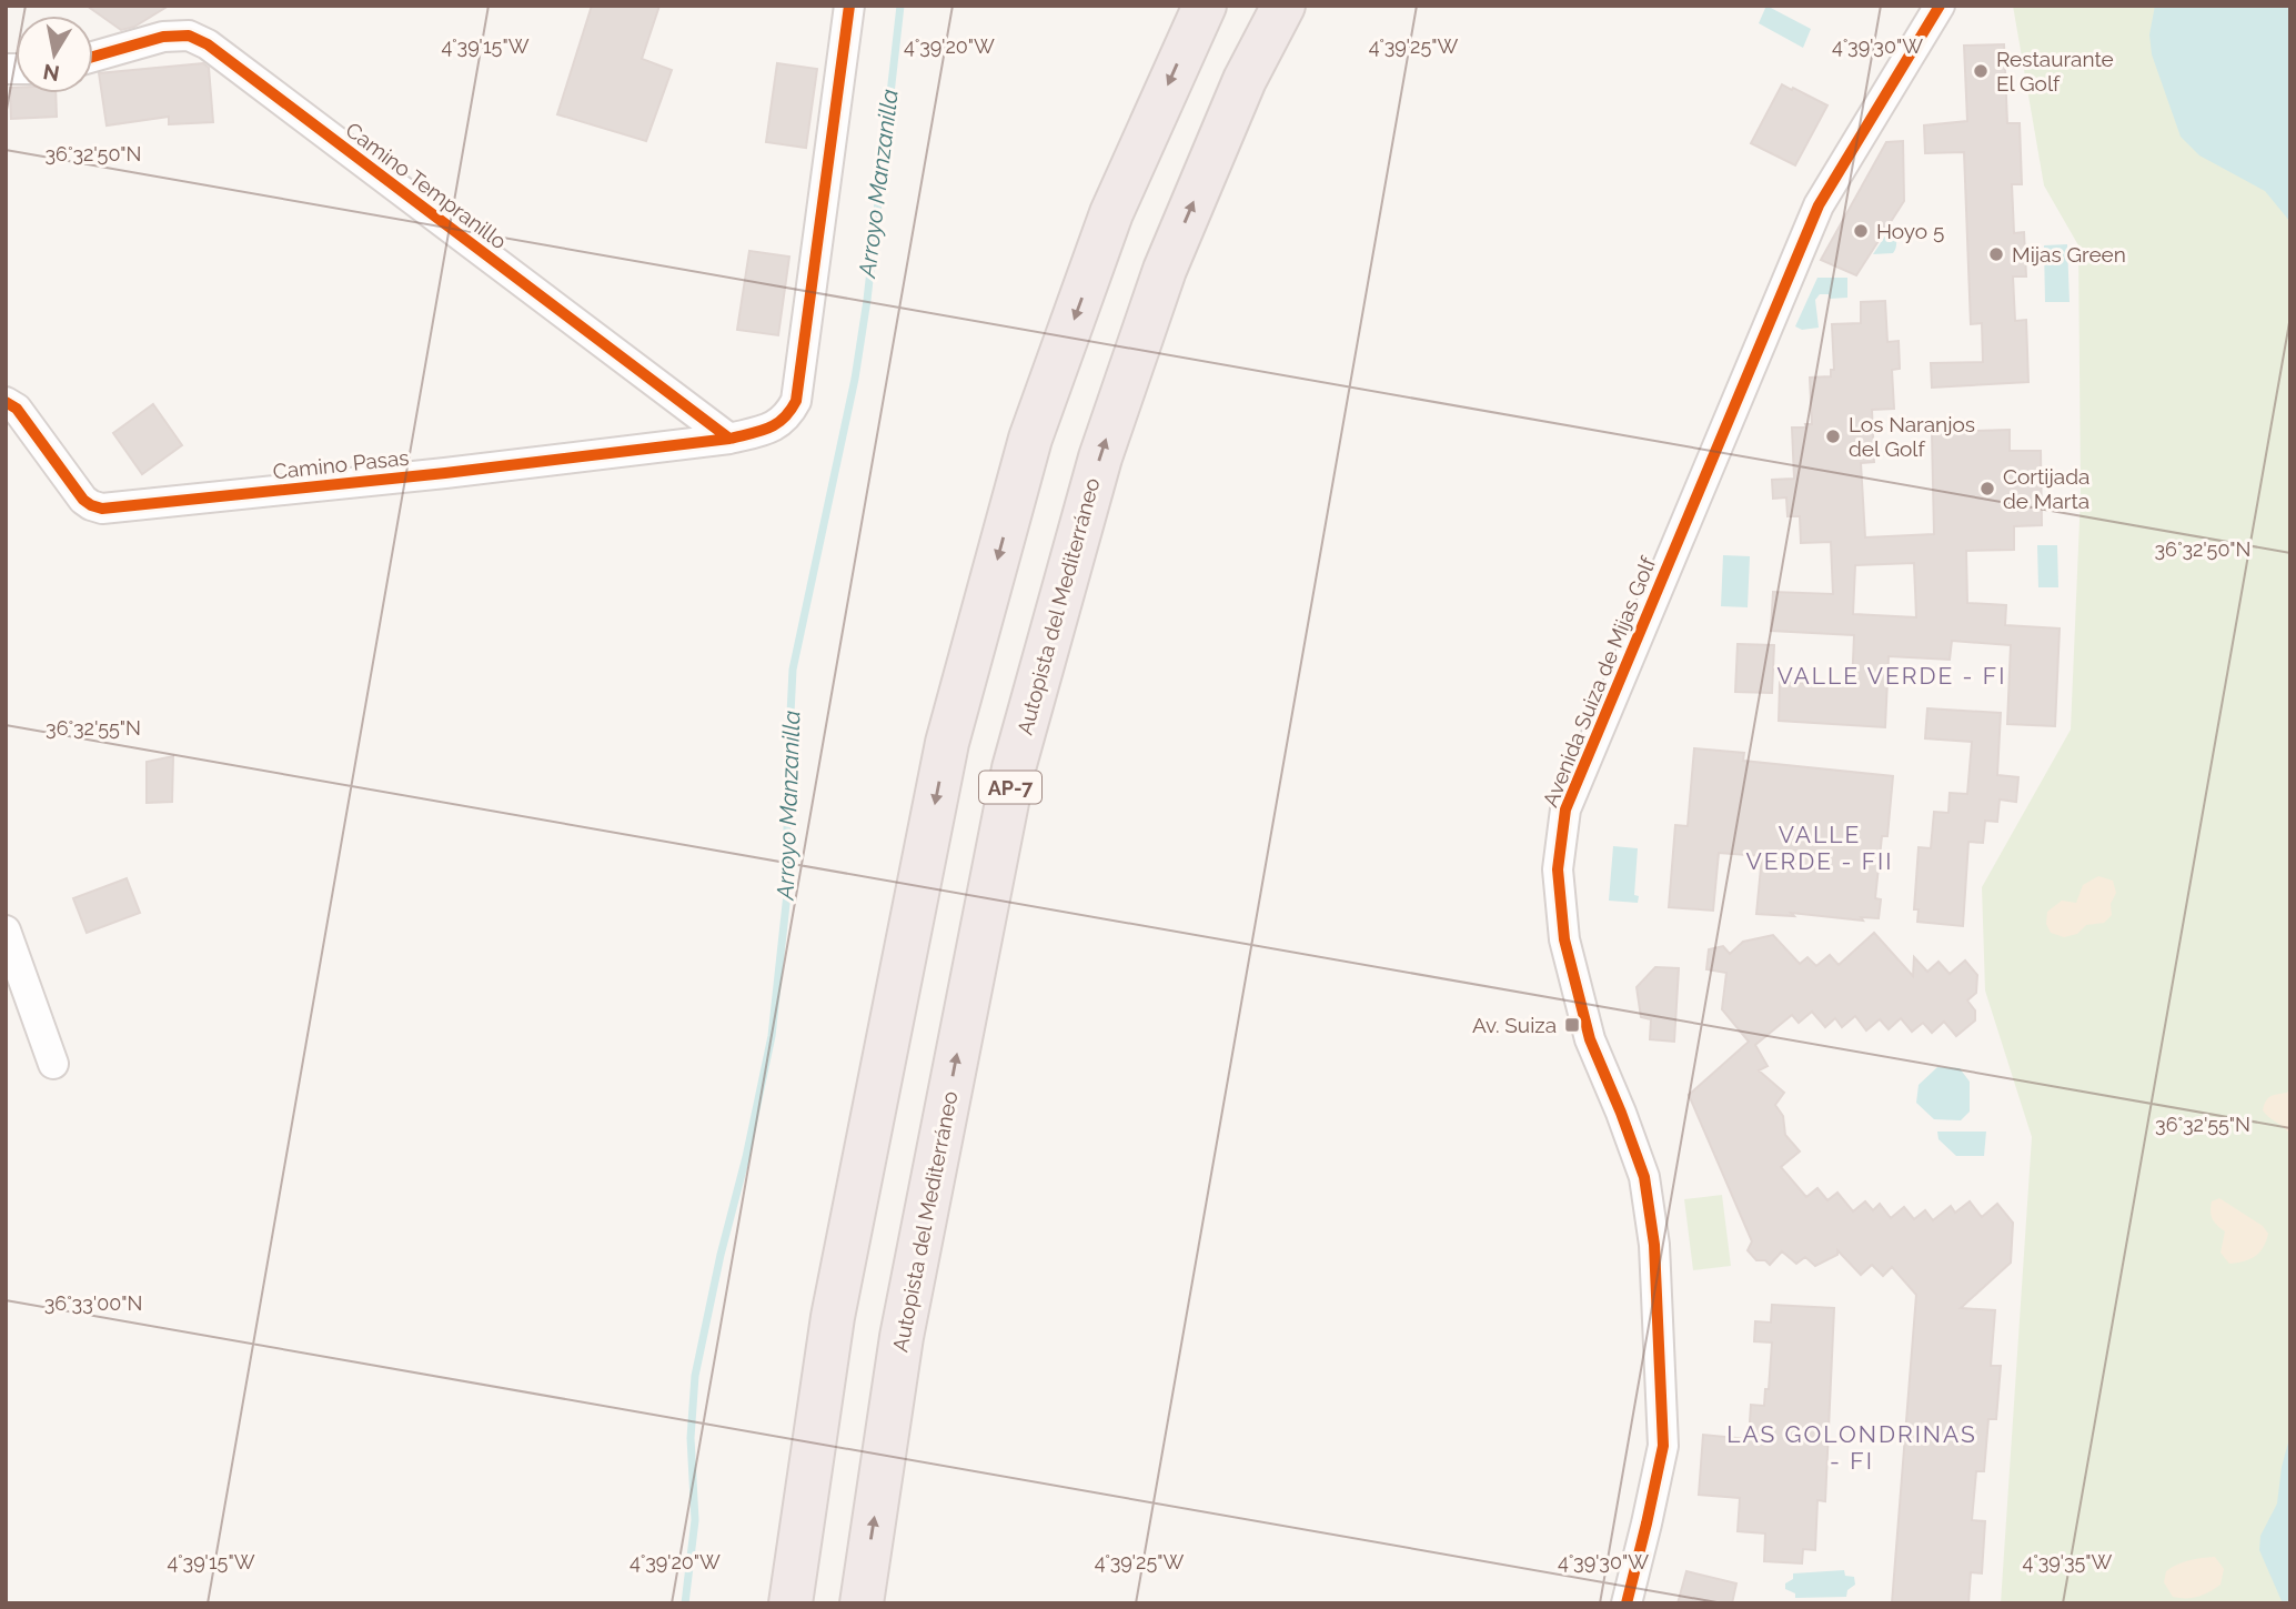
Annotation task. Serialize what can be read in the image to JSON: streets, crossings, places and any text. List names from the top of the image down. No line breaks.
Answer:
{"streets":{"highway":["Autopista del Mediterráneo","AP-7"],"street":["Camino Tempranillo","Camino Pasas","Avenida Suiza de Mijas Golf"]},"crossings":[["Camino Tempranillo","Camino Pasas"]],"districts":["VALLE VERDE - FI","VALLE VERDE - FII","LAS GOLONDRINAS - FI"],"water":["Arroyo Manzanilla"],"places":{"other":["Restaurante El Golf","Hoyo 5","Mijas Green","Los Naranjos del Golf","Cortijada de Marta"],"transit":["Av. Suiza"]},"north":"bottom","coordinates":["4°39'15\"W","4°39'20\"W","4°39'25\"W","4°39'30\"W","36°32'50\"N","36°32'55\"N","36°33'00\"N","4°39'35\"W"]}
